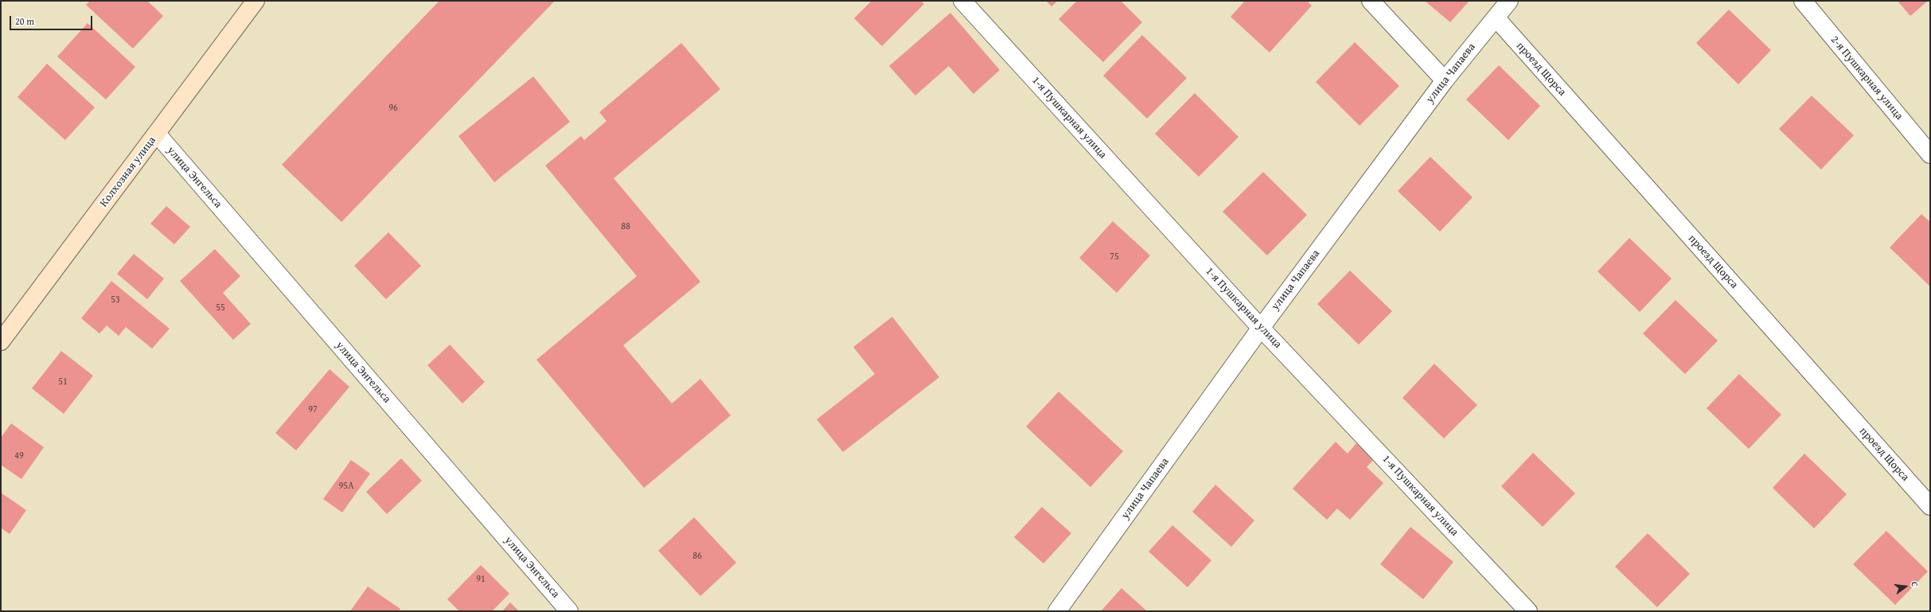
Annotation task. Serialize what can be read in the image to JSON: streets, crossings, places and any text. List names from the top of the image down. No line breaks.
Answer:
{"streets":{"main road":["Колхозная улица"],"street":["проезд Щорса","улица Чапаева","2-я Пушкарная улица","1-я Пушкарная улица","улица Энгельса"]},"crossings":[["проезд Щорса","улица Чапаева"],["улица Чапаева","1-я Пушкарная улица"],["Колхозная улица","улица Энгельса"]],"house_numbers":["96","88","75","53","55","51","97","49","95А","86","91"],"scale_bar":"20 m","north":"right"}
